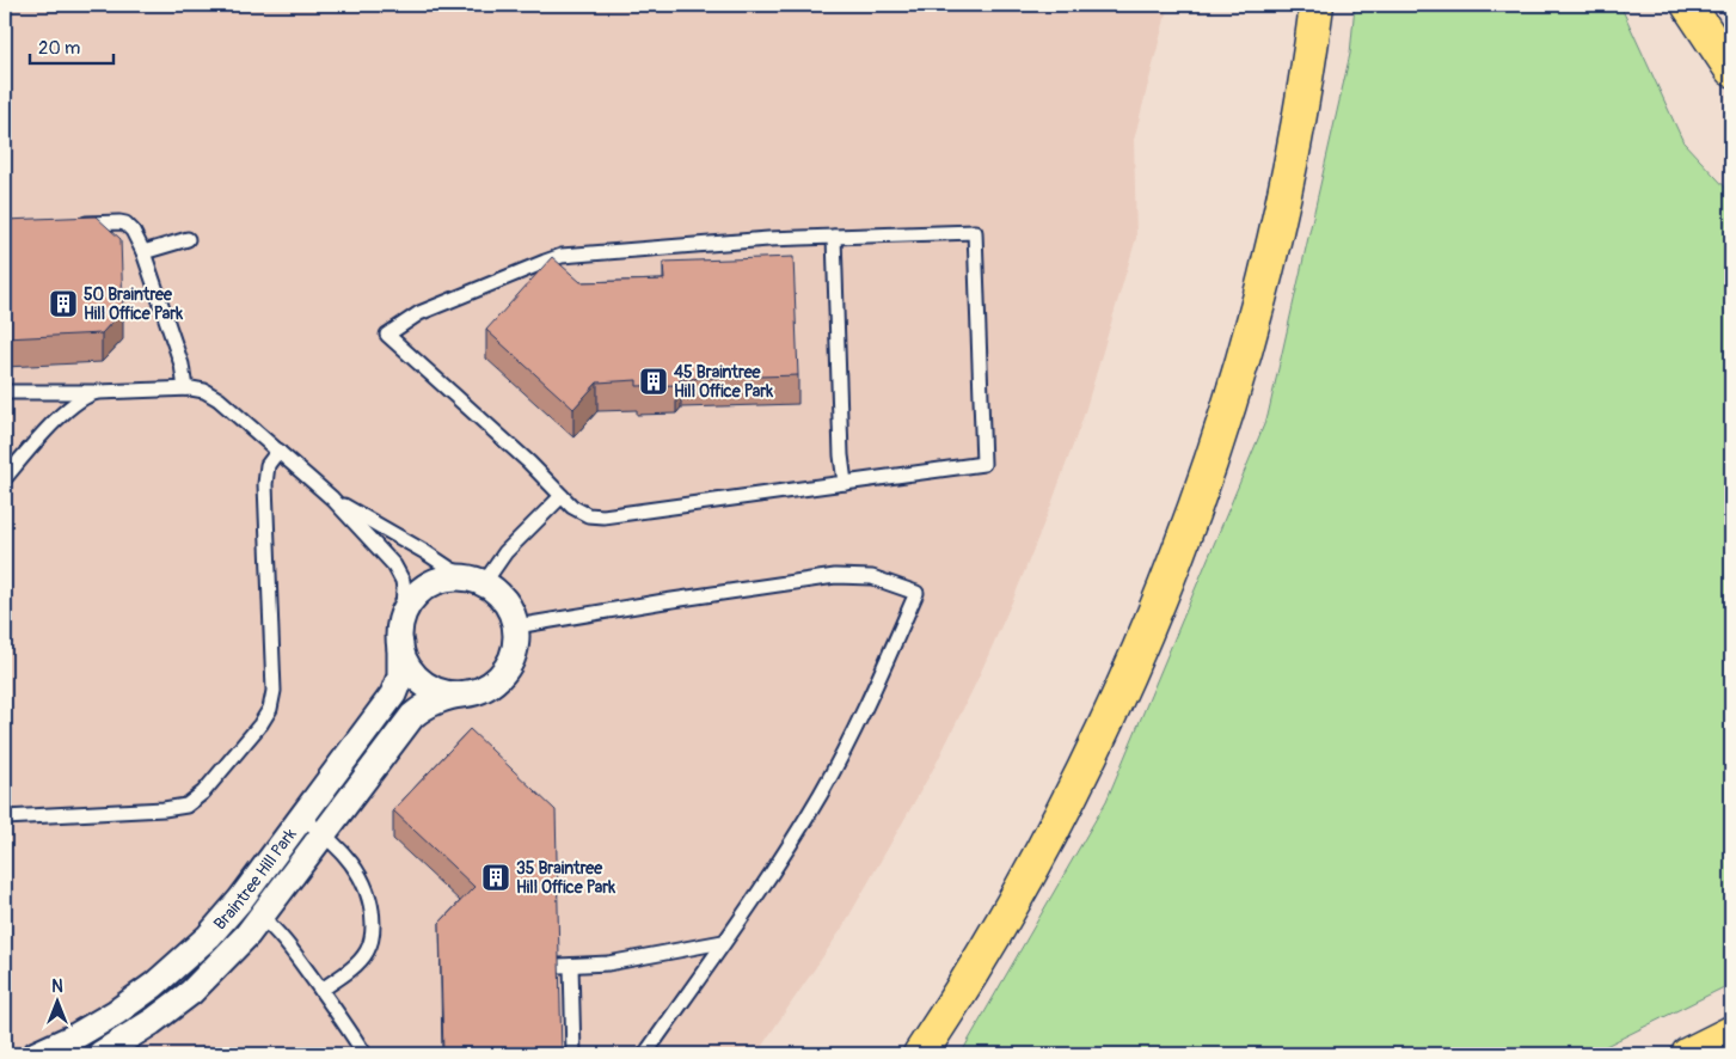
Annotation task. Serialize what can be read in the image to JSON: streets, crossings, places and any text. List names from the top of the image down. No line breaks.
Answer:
{"streets":{"street":["Braintree Hill Park"]},"places":{"building":["50 Braintree Hill Office Park","45 Braintree Hill Office Park","35 Braintree Hill Office Park"]},"scale_bar":"20 m","north":"top"}
